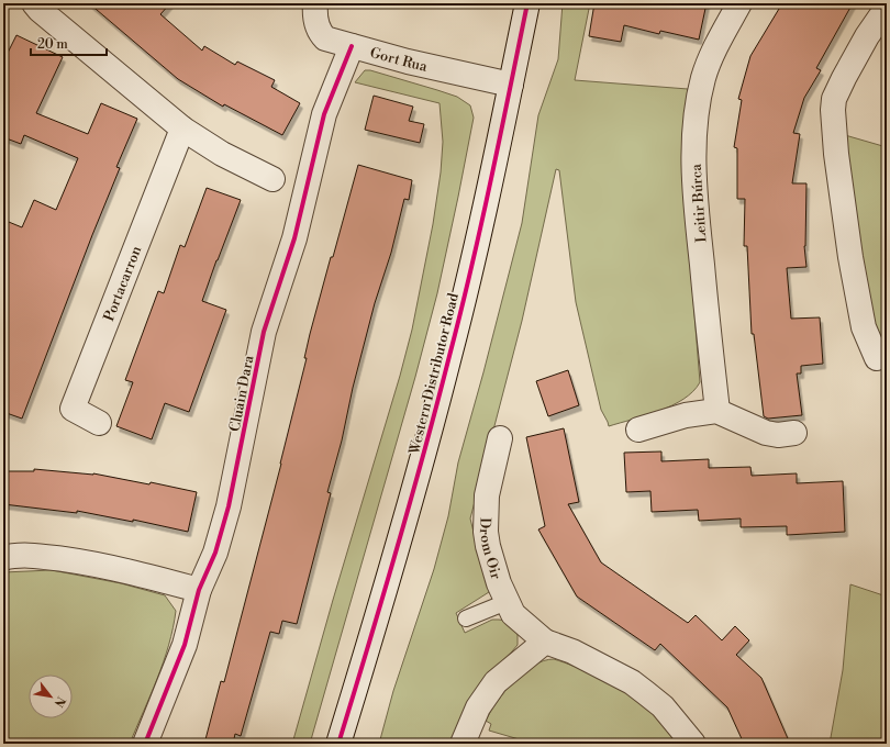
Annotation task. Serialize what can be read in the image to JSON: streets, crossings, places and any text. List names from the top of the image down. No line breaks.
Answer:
{"streets":{"street":["Gort Rua","Leitir Búrca","Portacarron","Western Distributor Road","Cluain Dara","Drom Oir"]},"crossings":[["Gort Rua","Western Distributor Road"],["Gort Rua","Cluain Dara"]],"scale_bar":"20 m","north":"bottom right"}
